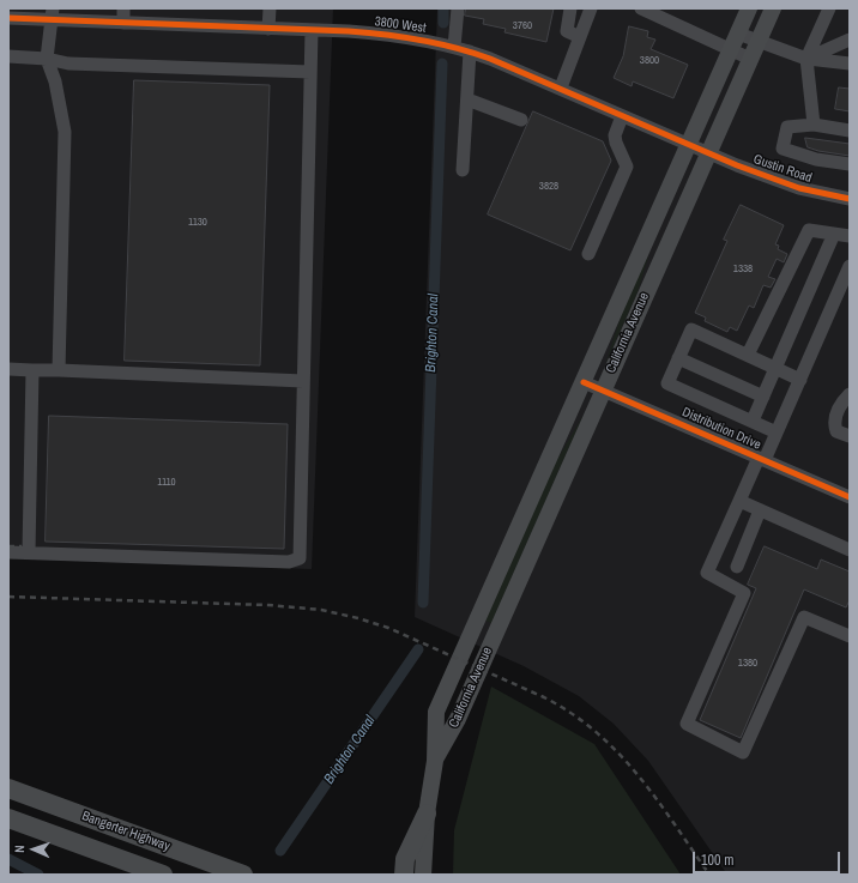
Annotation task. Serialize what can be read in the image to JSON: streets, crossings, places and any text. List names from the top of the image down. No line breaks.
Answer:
{"streets":{"highway":["Bangerter Highway"],"main road":["California Avenue"],"street":["3800 West","Gustin Road","Distribution Drive"]},"crossings":[["3800 West","Gustin Road"],["3800 West","California Avenue"],["Gustin Road","California Avenue"],["California Avenue","Distribution Drive"]],"water":["Brighton Canal"],"house_numbers":["3760","3800","3828","1130","1338","1110","1380"],"scale_bar":"100 m","north":"left"}
